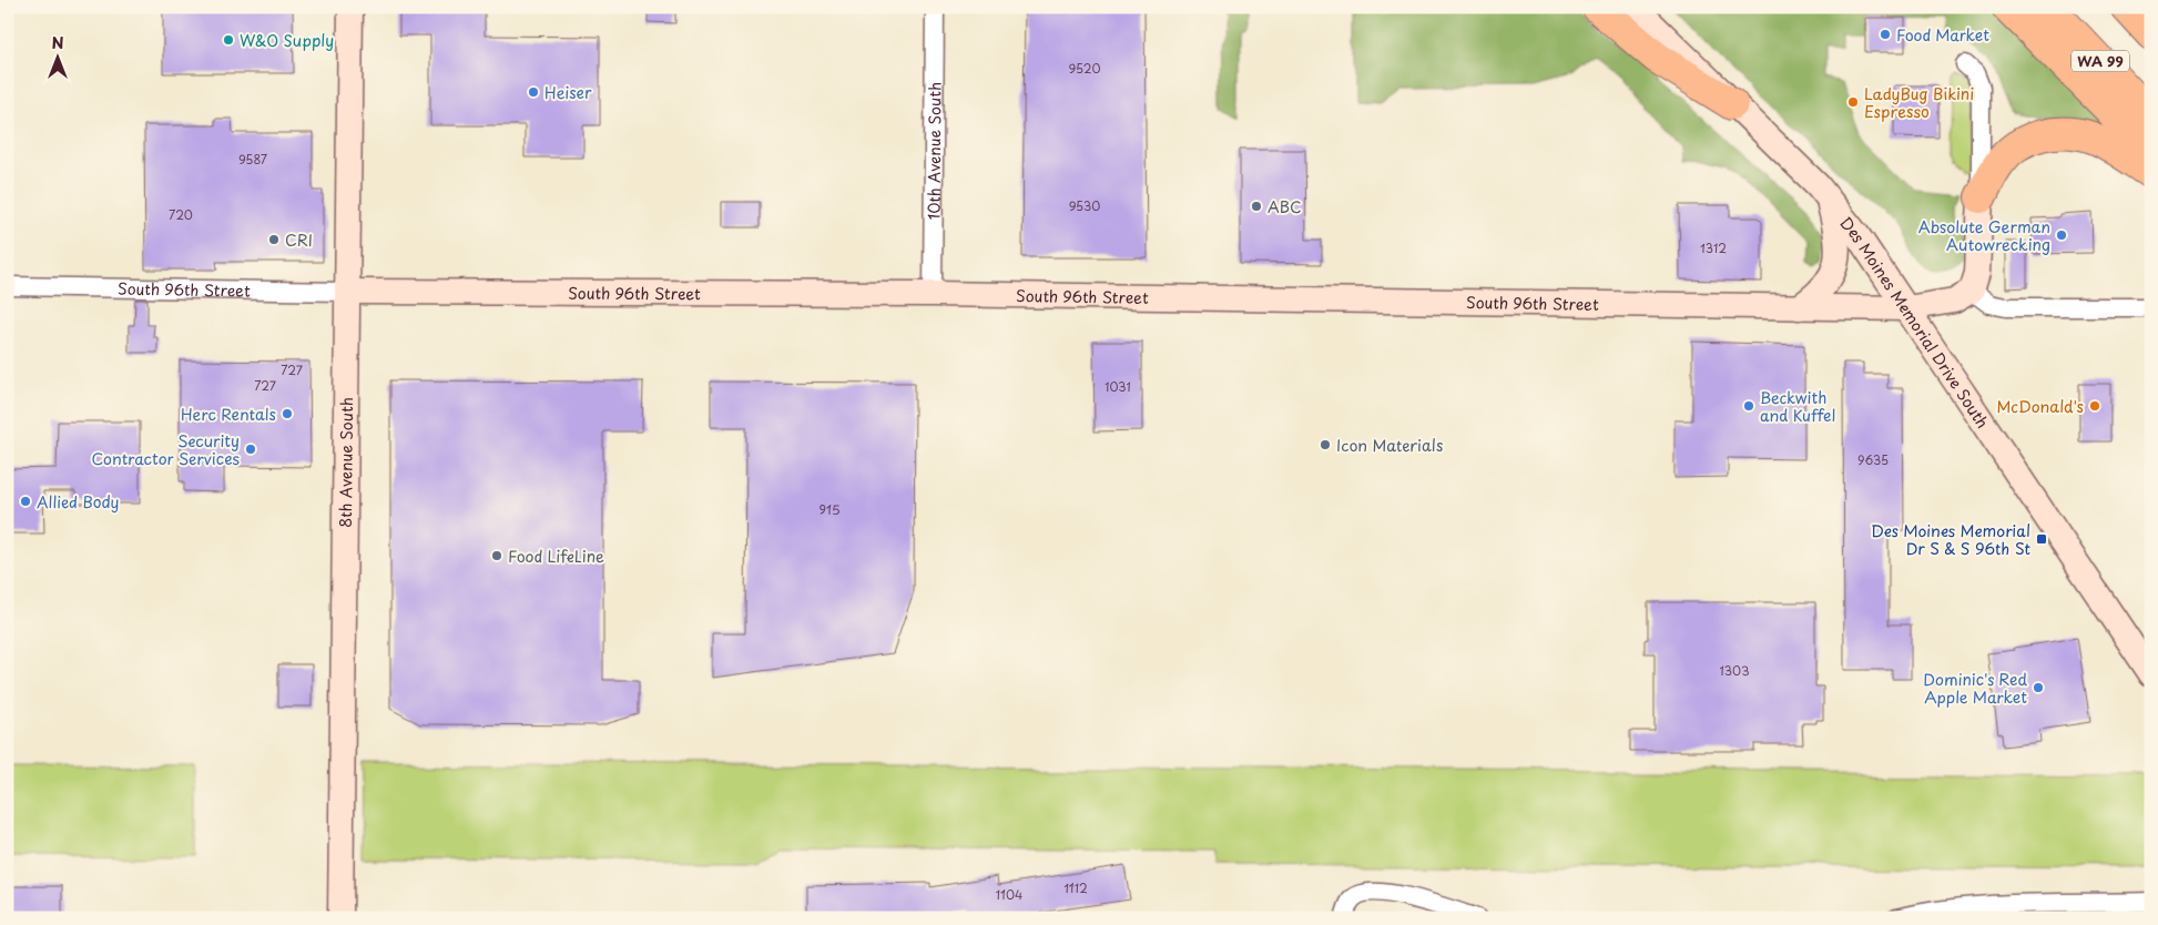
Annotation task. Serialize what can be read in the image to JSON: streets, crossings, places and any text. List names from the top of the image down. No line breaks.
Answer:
{"streets":{"highway":["WA 99"],"street":["10th Avenue South","South 96th Street","Des Moines Memorial Drive South","8th Avenue South"]},"crossings":[["10th Avenue South","South 96th Street"],["South 96th Street","Des Moines Memorial Drive South"],["South 96th Street","8th Avenue South"]],"places":{"other":["Food Market","W&O Supply","Heiser","LadyBug Bikini Espresso","ABC","Absolute German Autowrecking","CRI","Beckwith and Kuffel","McDonald's","Herc Rentals","Icon Materials","Security Contractor Services","Allied Body","Food LifeLine","Dominic's Red Apple Market"],"transit":["Des Moines Memorial Dr S & S 96th St"]},"house_numbers":["9520","9587","9530","720","1312","727","727","1031","9635","915","1303","1112","1104"],"north":"top"}
